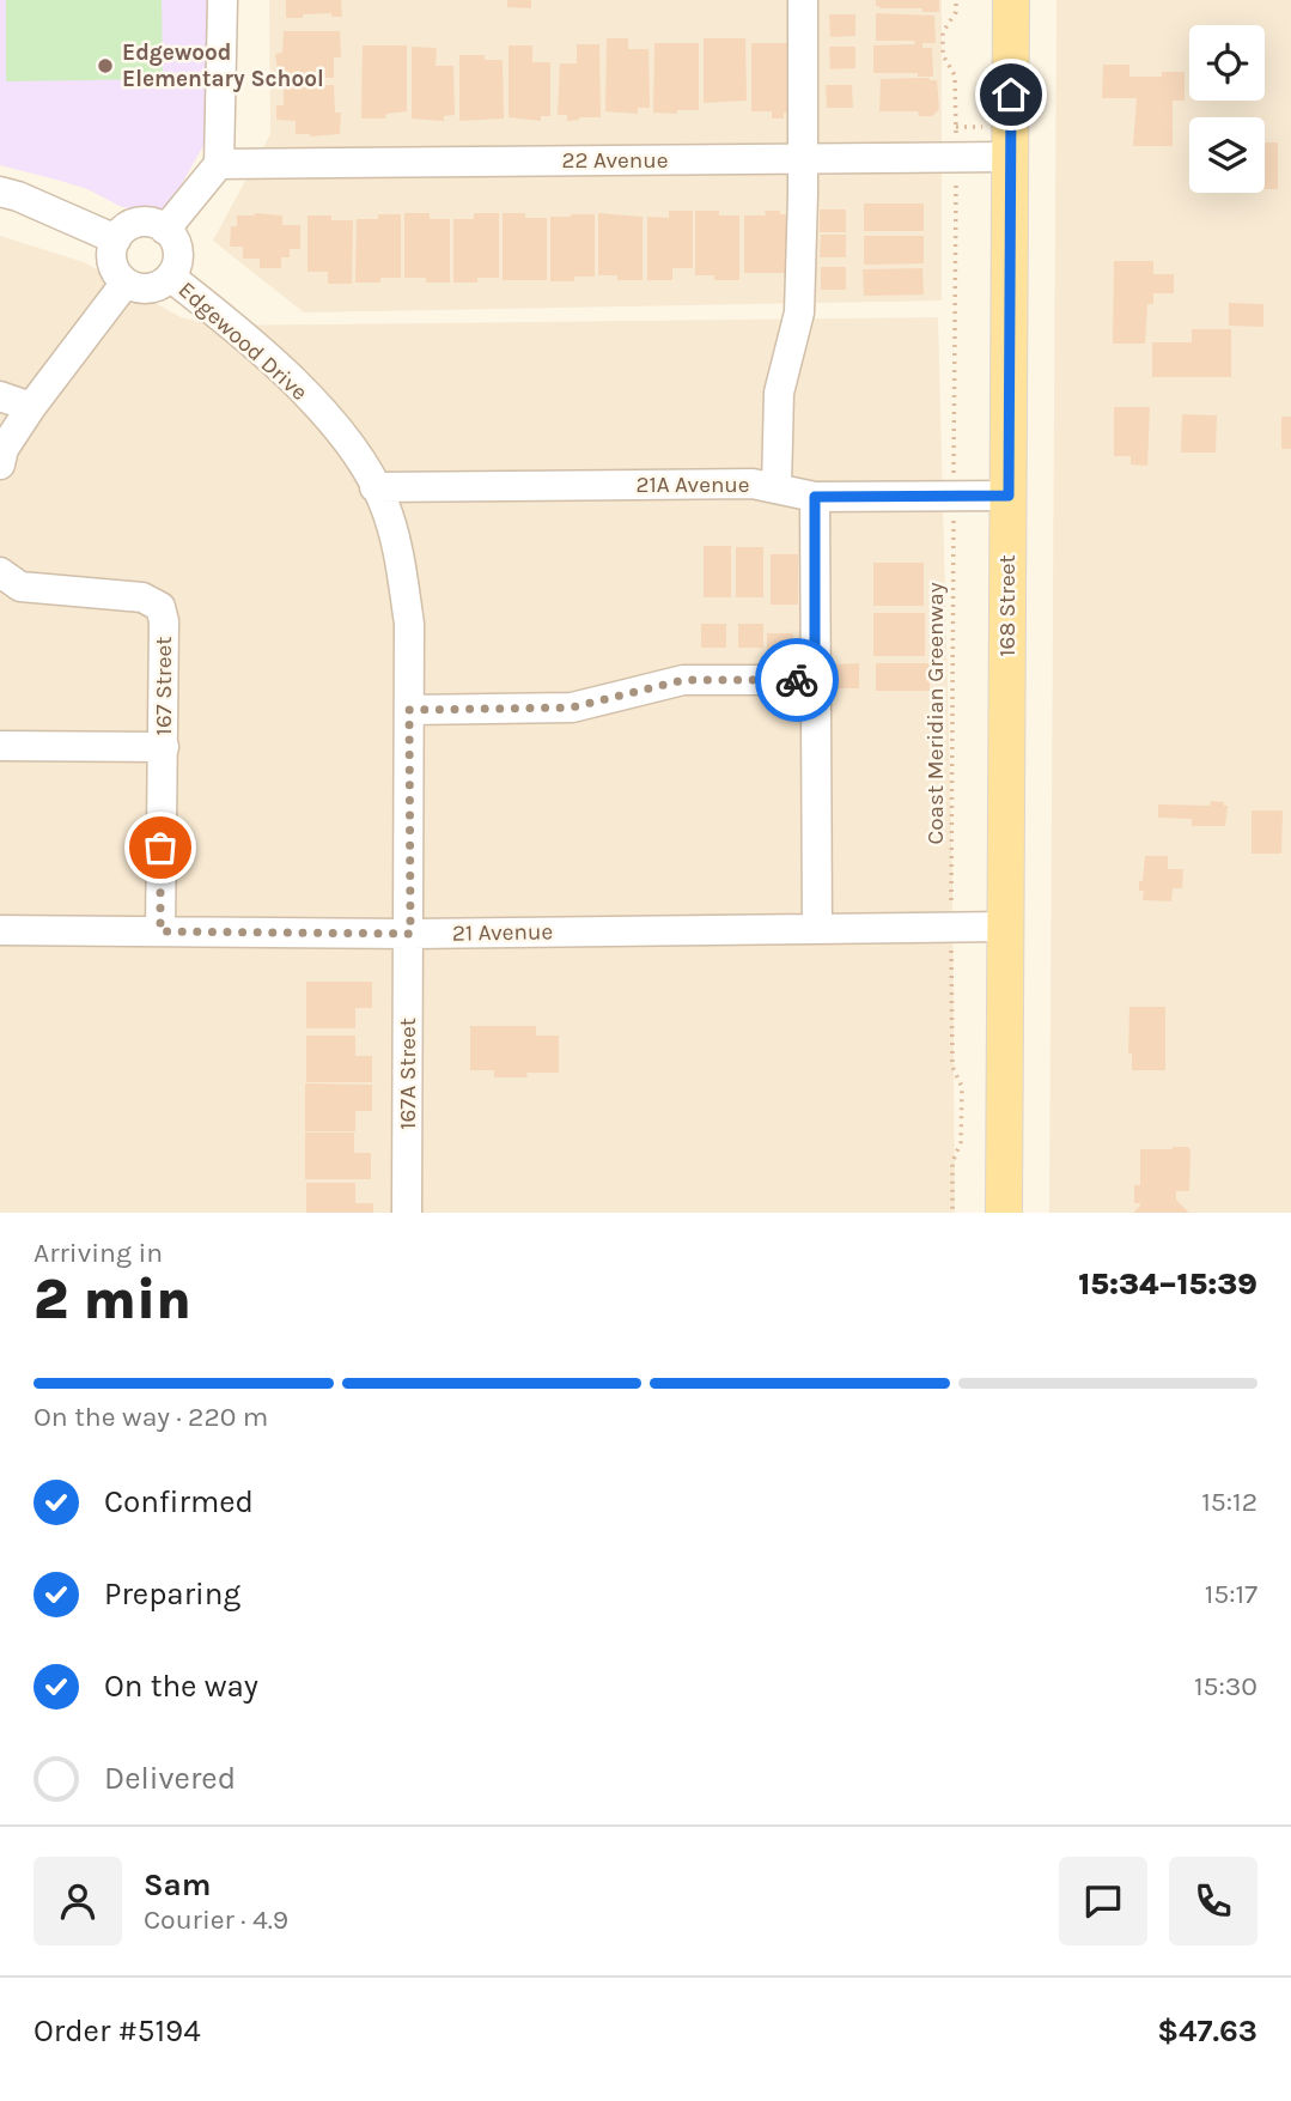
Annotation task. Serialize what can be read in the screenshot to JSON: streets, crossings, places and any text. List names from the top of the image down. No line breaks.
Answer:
{"streets":{"main road":["168 Street"],"street":["22 Avenue","Edgewood Drive","21A Avenue","167 Street","21 Avenue","167A Street"],"path":["Coast Meridian Greenway"]},"crossings":[["22 Avenue","168 Street"],["Edgewood Drive","21A Avenue"],["Edgewood Drive","21 Avenue"],["Edgewood Drive","167A Street"],["21A Avenue","168 Street"],["168 Street","21 Avenue"],["167 Street","21 Avenue"],["21 Avenue","167A Street"]],"places":["Edgewood Elementary School"],"page":{"heading":["2 min","Arriving in","15:34–15:39"],"panel":["Sam","Courier · 4.9","Order #5194","$47.63"],"bar":"On the way · 220 m","list":[["Confirmed","15:12"],["Preparing","15:17"],["On the way","15:30"],"Delivered"]}}
